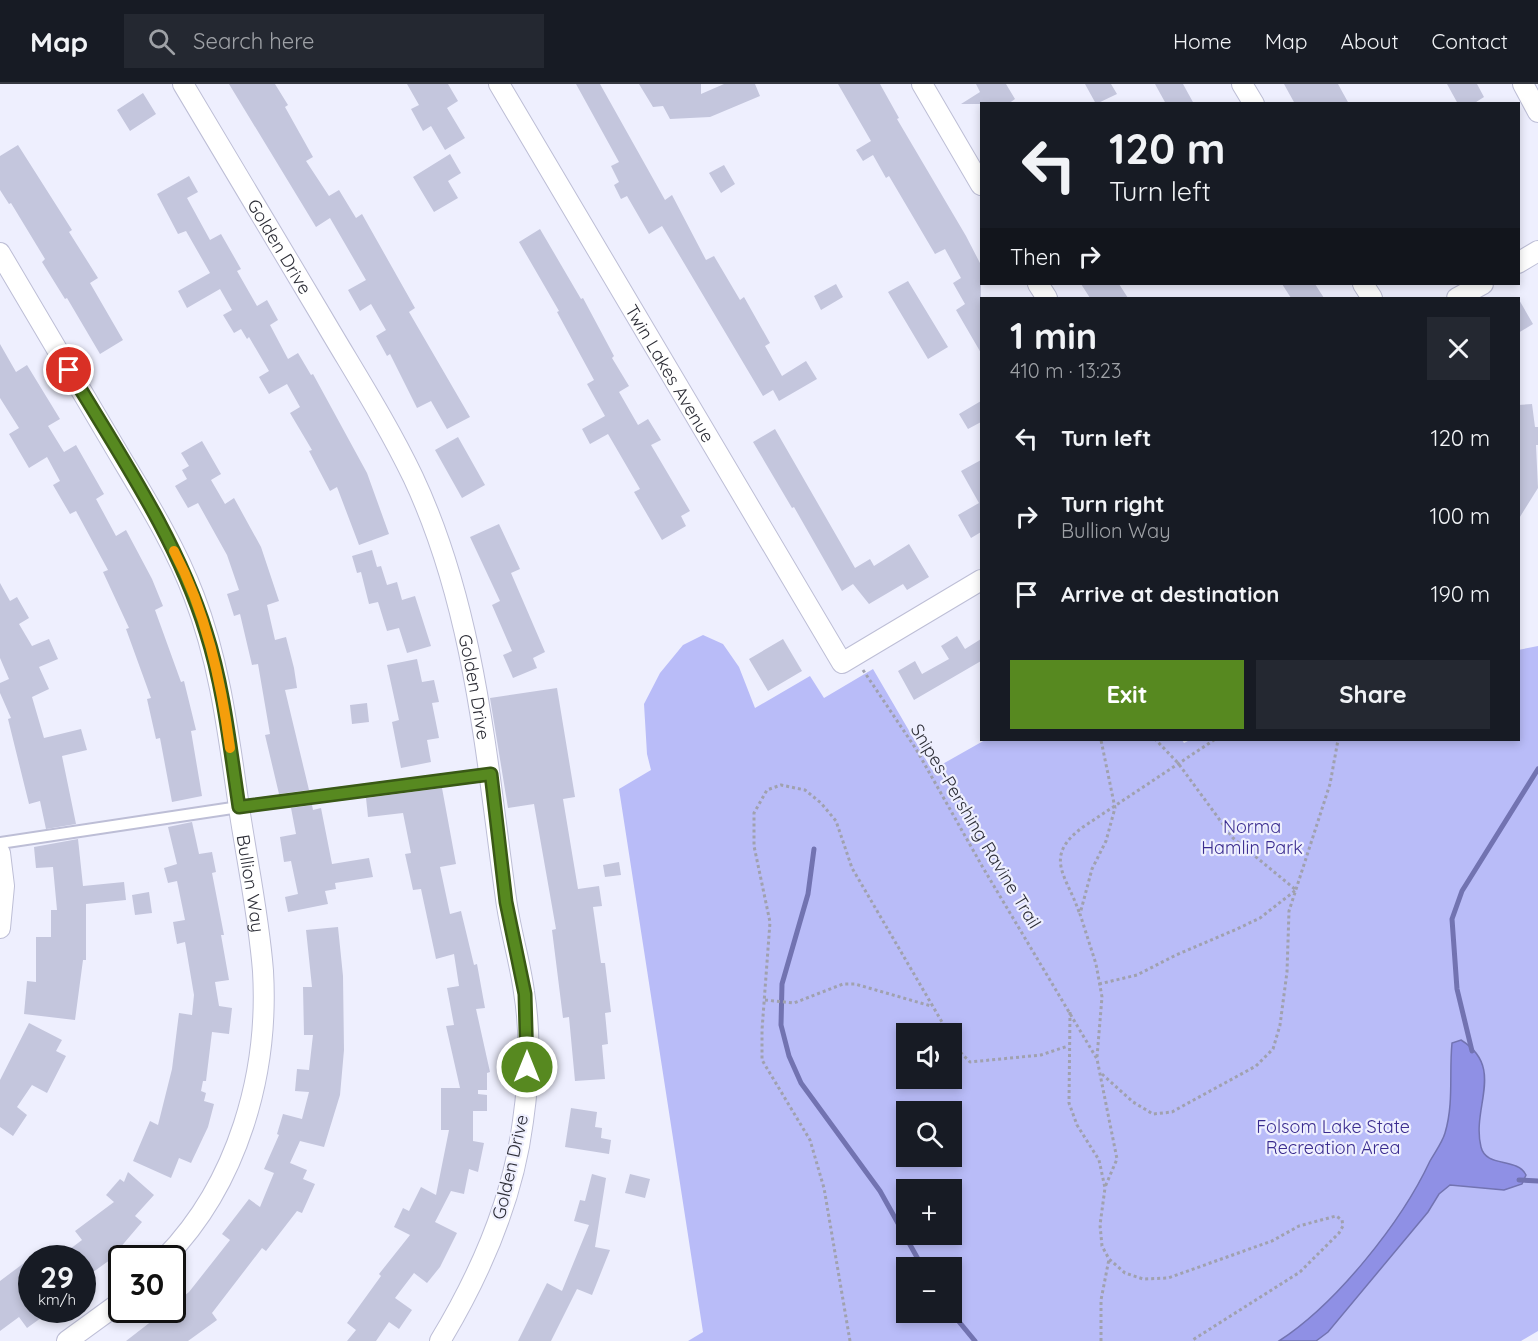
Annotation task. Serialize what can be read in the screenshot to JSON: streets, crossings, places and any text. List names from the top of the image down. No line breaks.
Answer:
{"streets":{"street":["Golden Drive","Twin Lakes Avenue","Bullion Way"],"path":["Snipes-Pershing Ravine Trail"]},"crossings":[["Twin Lakes Avenue","Snipes-Pershing Ravine Trail"]],"parks":["Norma Hamlin Park","Folsom Lake State Recreation Area"],"page":{"header":"Map","search":"Search here","nav":["Home","Map","About","Contact"],"turn":["120 m","Turn left"],"then":"Then","heading":["1 min","410 m · 13:23"],"list":[{"name":"Turn left","value":"120 m"},{"name":"Turn right","note":"Bullion Way","value":"100 m"},{"name":"Arrive at destination","value":"190 m"}],"buttons":["Exit","Share"],"map_buttons":["+","−"],"speed":"29 km/h","limit":"30"}}
